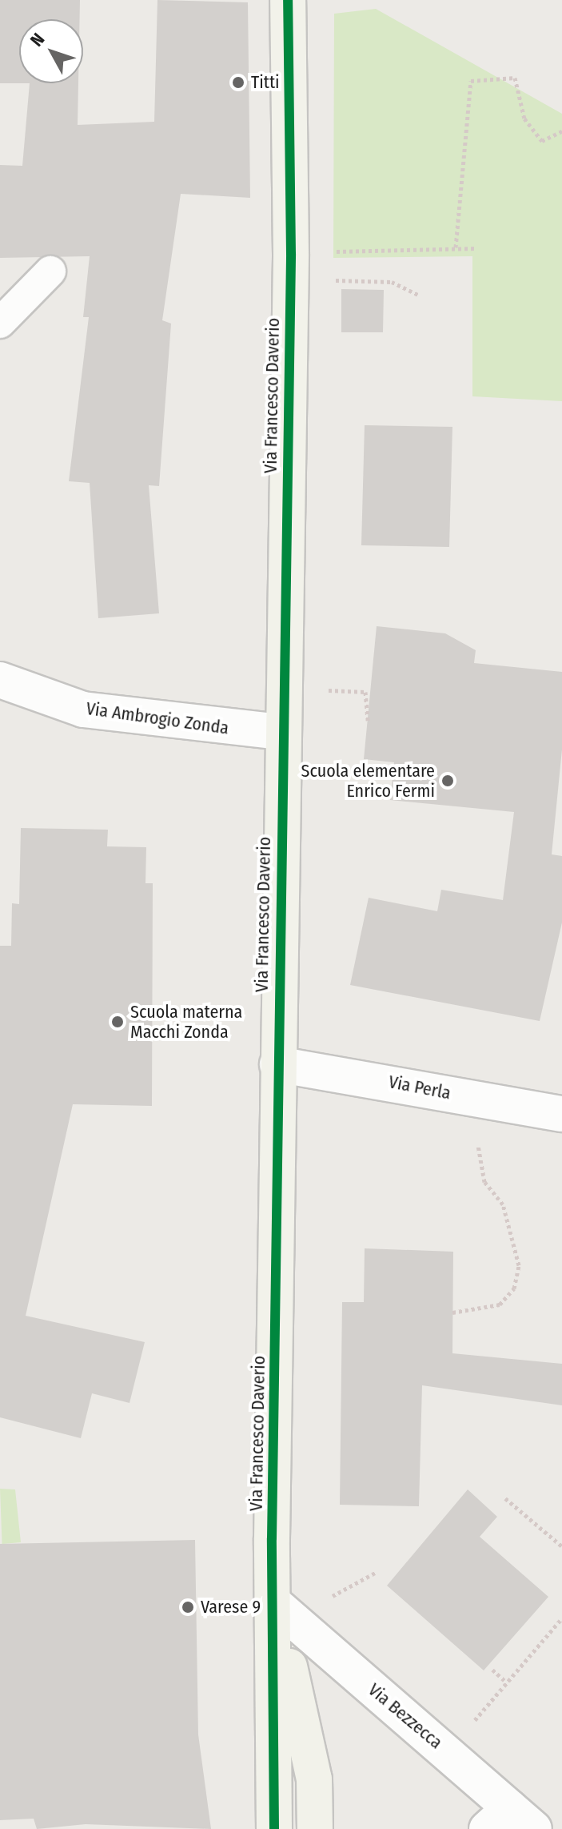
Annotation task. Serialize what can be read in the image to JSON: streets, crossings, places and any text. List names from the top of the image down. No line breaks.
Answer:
{"streets":{"street":["Via Francesco Daverio","Via Ambrogio Zonda","Via Perla","Via Bezzecca"]},"crossings":[["Via Francesco Daverio","Via Ambrogio Zonda"],["Via Francesco Daverio","Via Perla"],["Via Francesco Daverio","Via Bezzecca"]],"places":["Titti","Scuola elementare Enrico Fermi","Scuola materna Macchi Zonda","Varese 9"],"north":"top left"}
